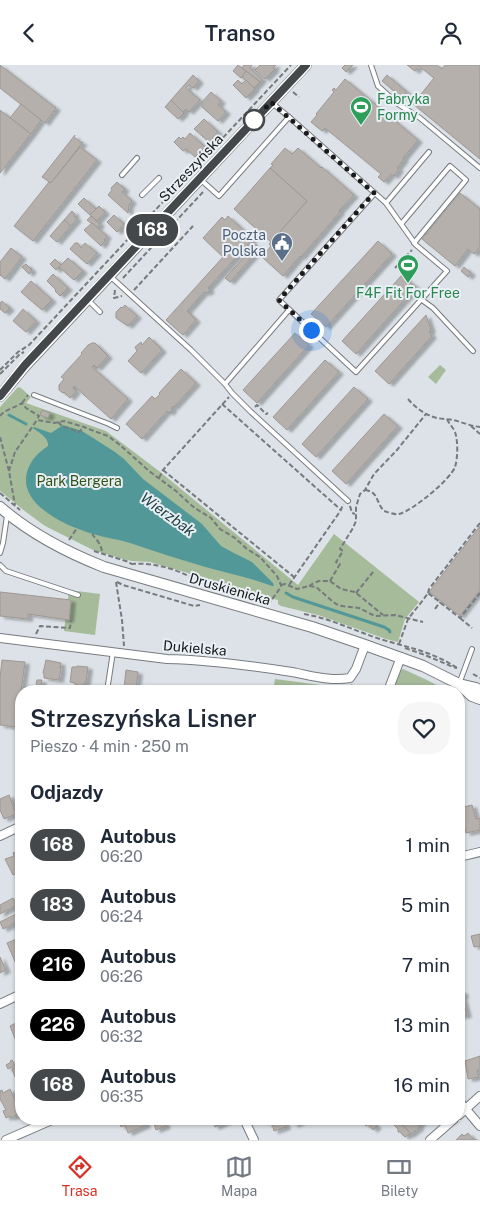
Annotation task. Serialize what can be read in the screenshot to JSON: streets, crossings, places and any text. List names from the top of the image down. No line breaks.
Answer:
{"streets":{"street":["Strzeszyńska","Druskienicka","Dukielska"]},"crossings":[["Druskienicka","Dukielska"]],"water":["Wierzbak"],"parks":["Park Bergera"],"places":{"sports":["Fabryka Formy","F4F Fit For Free"],"public building":["Poczta Polska"]},"lines":["bus line 168"],"page":{"header":"Transo","on_map":"168","heading":[["Strzeszyńska Lisner","Pieszo · 4 min · 250 m"],"Odjazdy"],"list":[{"mark":"168","name":"Autobus","note":"06:20","value":"1 min"},{"mark":"183","name":"Autobus","note":"06:24","value":"5 min"},{"mark":"216","name":"Autobus","note":"06:26","value":"7 min"},{"mark":"226","name":"Autobus","note":"06:32","value":"13 min"},{"mark":"168","name":"Autobus","note":"06:35","value":"16 min"}],"tabs":["Trasa","Mapa","Bilety"]}}
